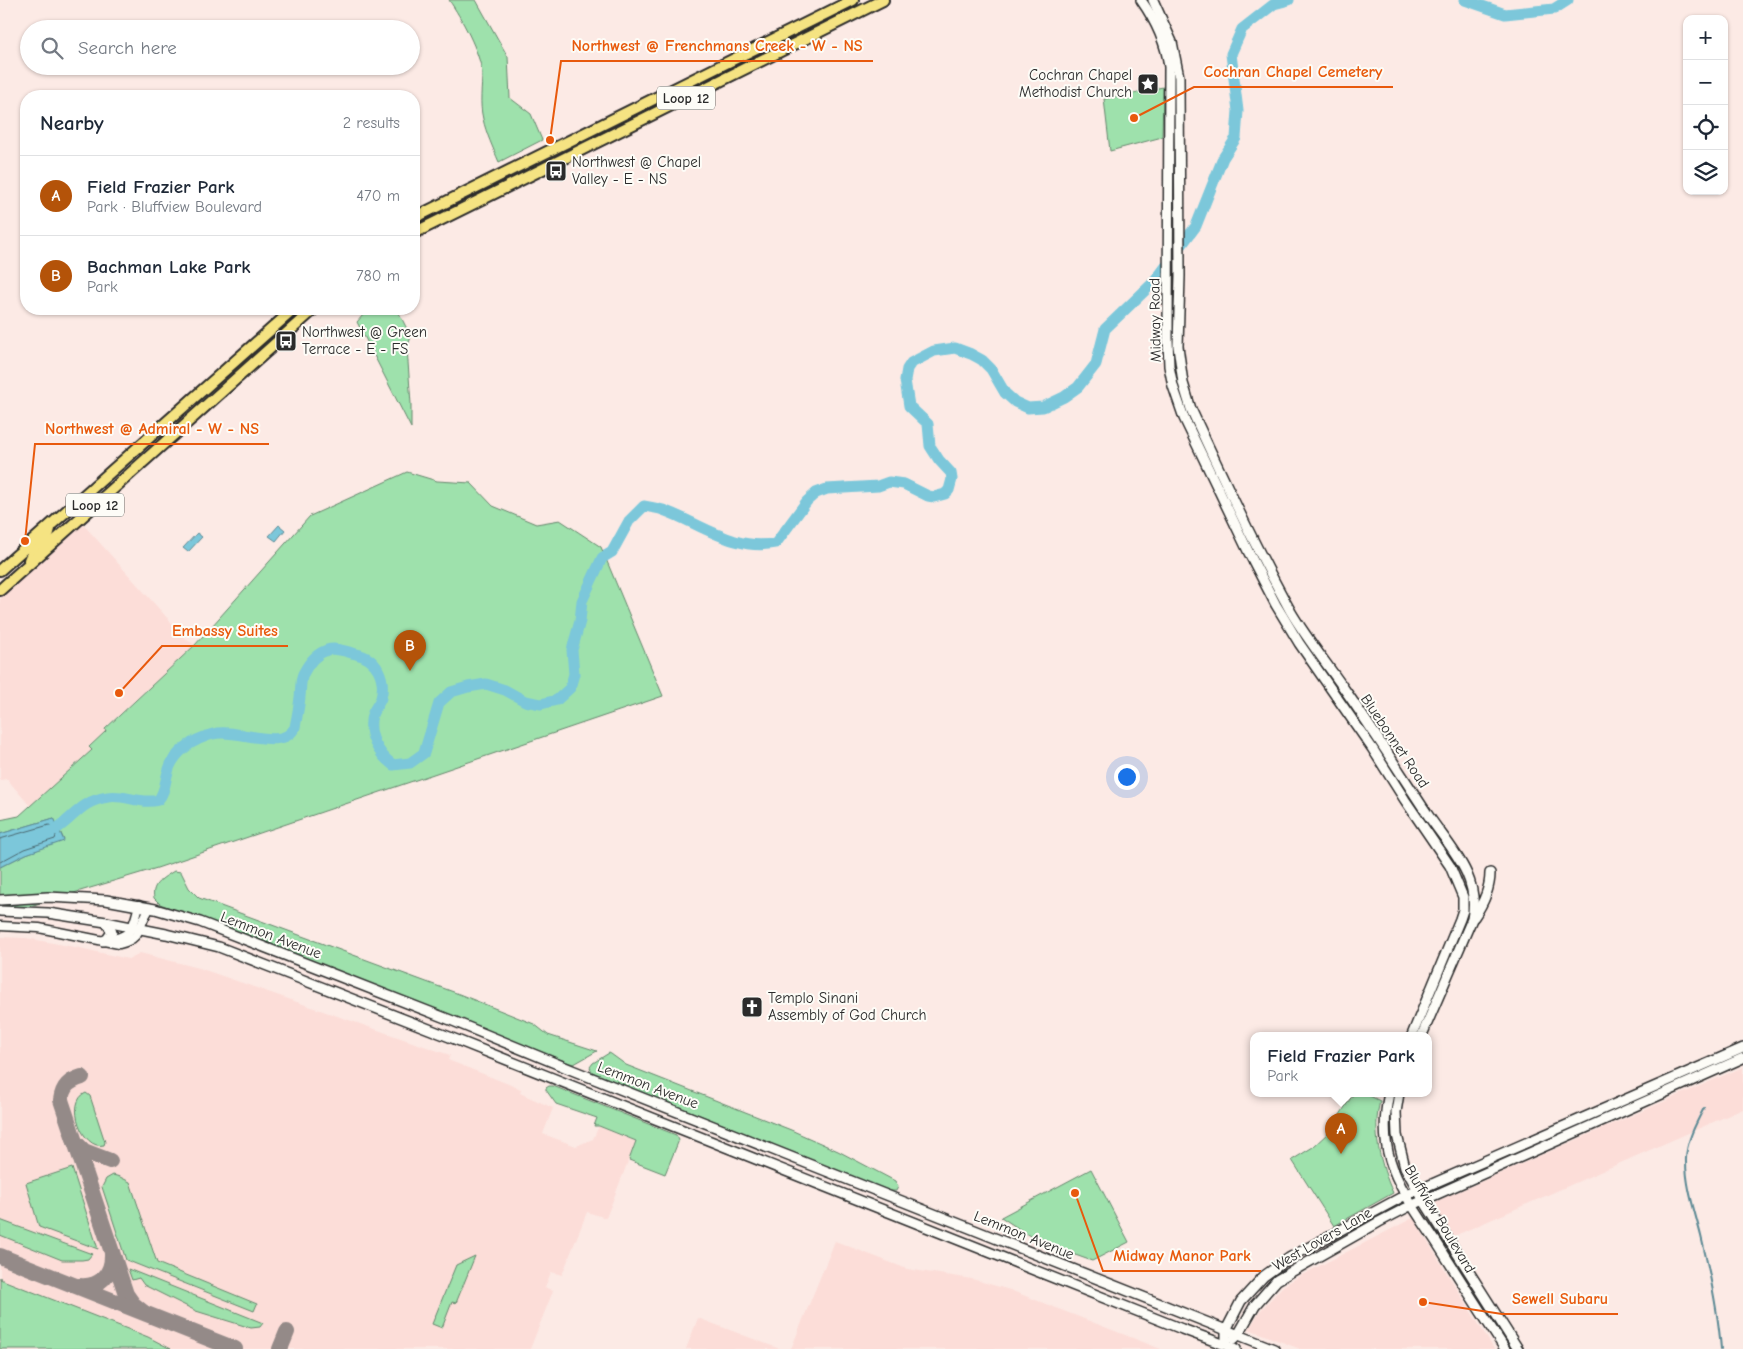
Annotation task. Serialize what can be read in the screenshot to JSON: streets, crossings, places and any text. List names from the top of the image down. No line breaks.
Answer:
{"streets":{"main road":["Loop 12","Midway Road","Bluebonnet Road","Lemmon Avenue","Bluffview Boulevard","West Lovers Lane"]},"crossings":[["Midway Road","Bluebonnet Road"],["Lemmon Avenue","West Lovers Lane"],["Bluffview Boulevard","West Lovers Lane"]],"places":{"place":["Cochran Chapel Methodist Church"],"other":["Cochran Chapel Cemetery","Northwest @ Frenchmans Creek - W - NS","Northwest @ Admiral - W - NS","Embassy Suites","Midway Manor Park","Sewell Subaru"],"bus stop":["Northwest @ Chapel Valley - E - NS","Northwest @ Green Terrace - E - FS"],"church":["Templo Sinani Assembly of God Church"]},"page":{"map_buttons":["+","−"],"search":"Search here","heading":["Nearby","2 results"],"list":[{"mark":"A","name":"Field Frazier Park","note":"Park · Bluffview Boulevard","value":"470 m"},{"mark":"B","name":"Bachman Lake Park","note":"Park","value":"780 m"}],"pins":["B","A"],"popup":["Field Frazier Park","Park"]}}
